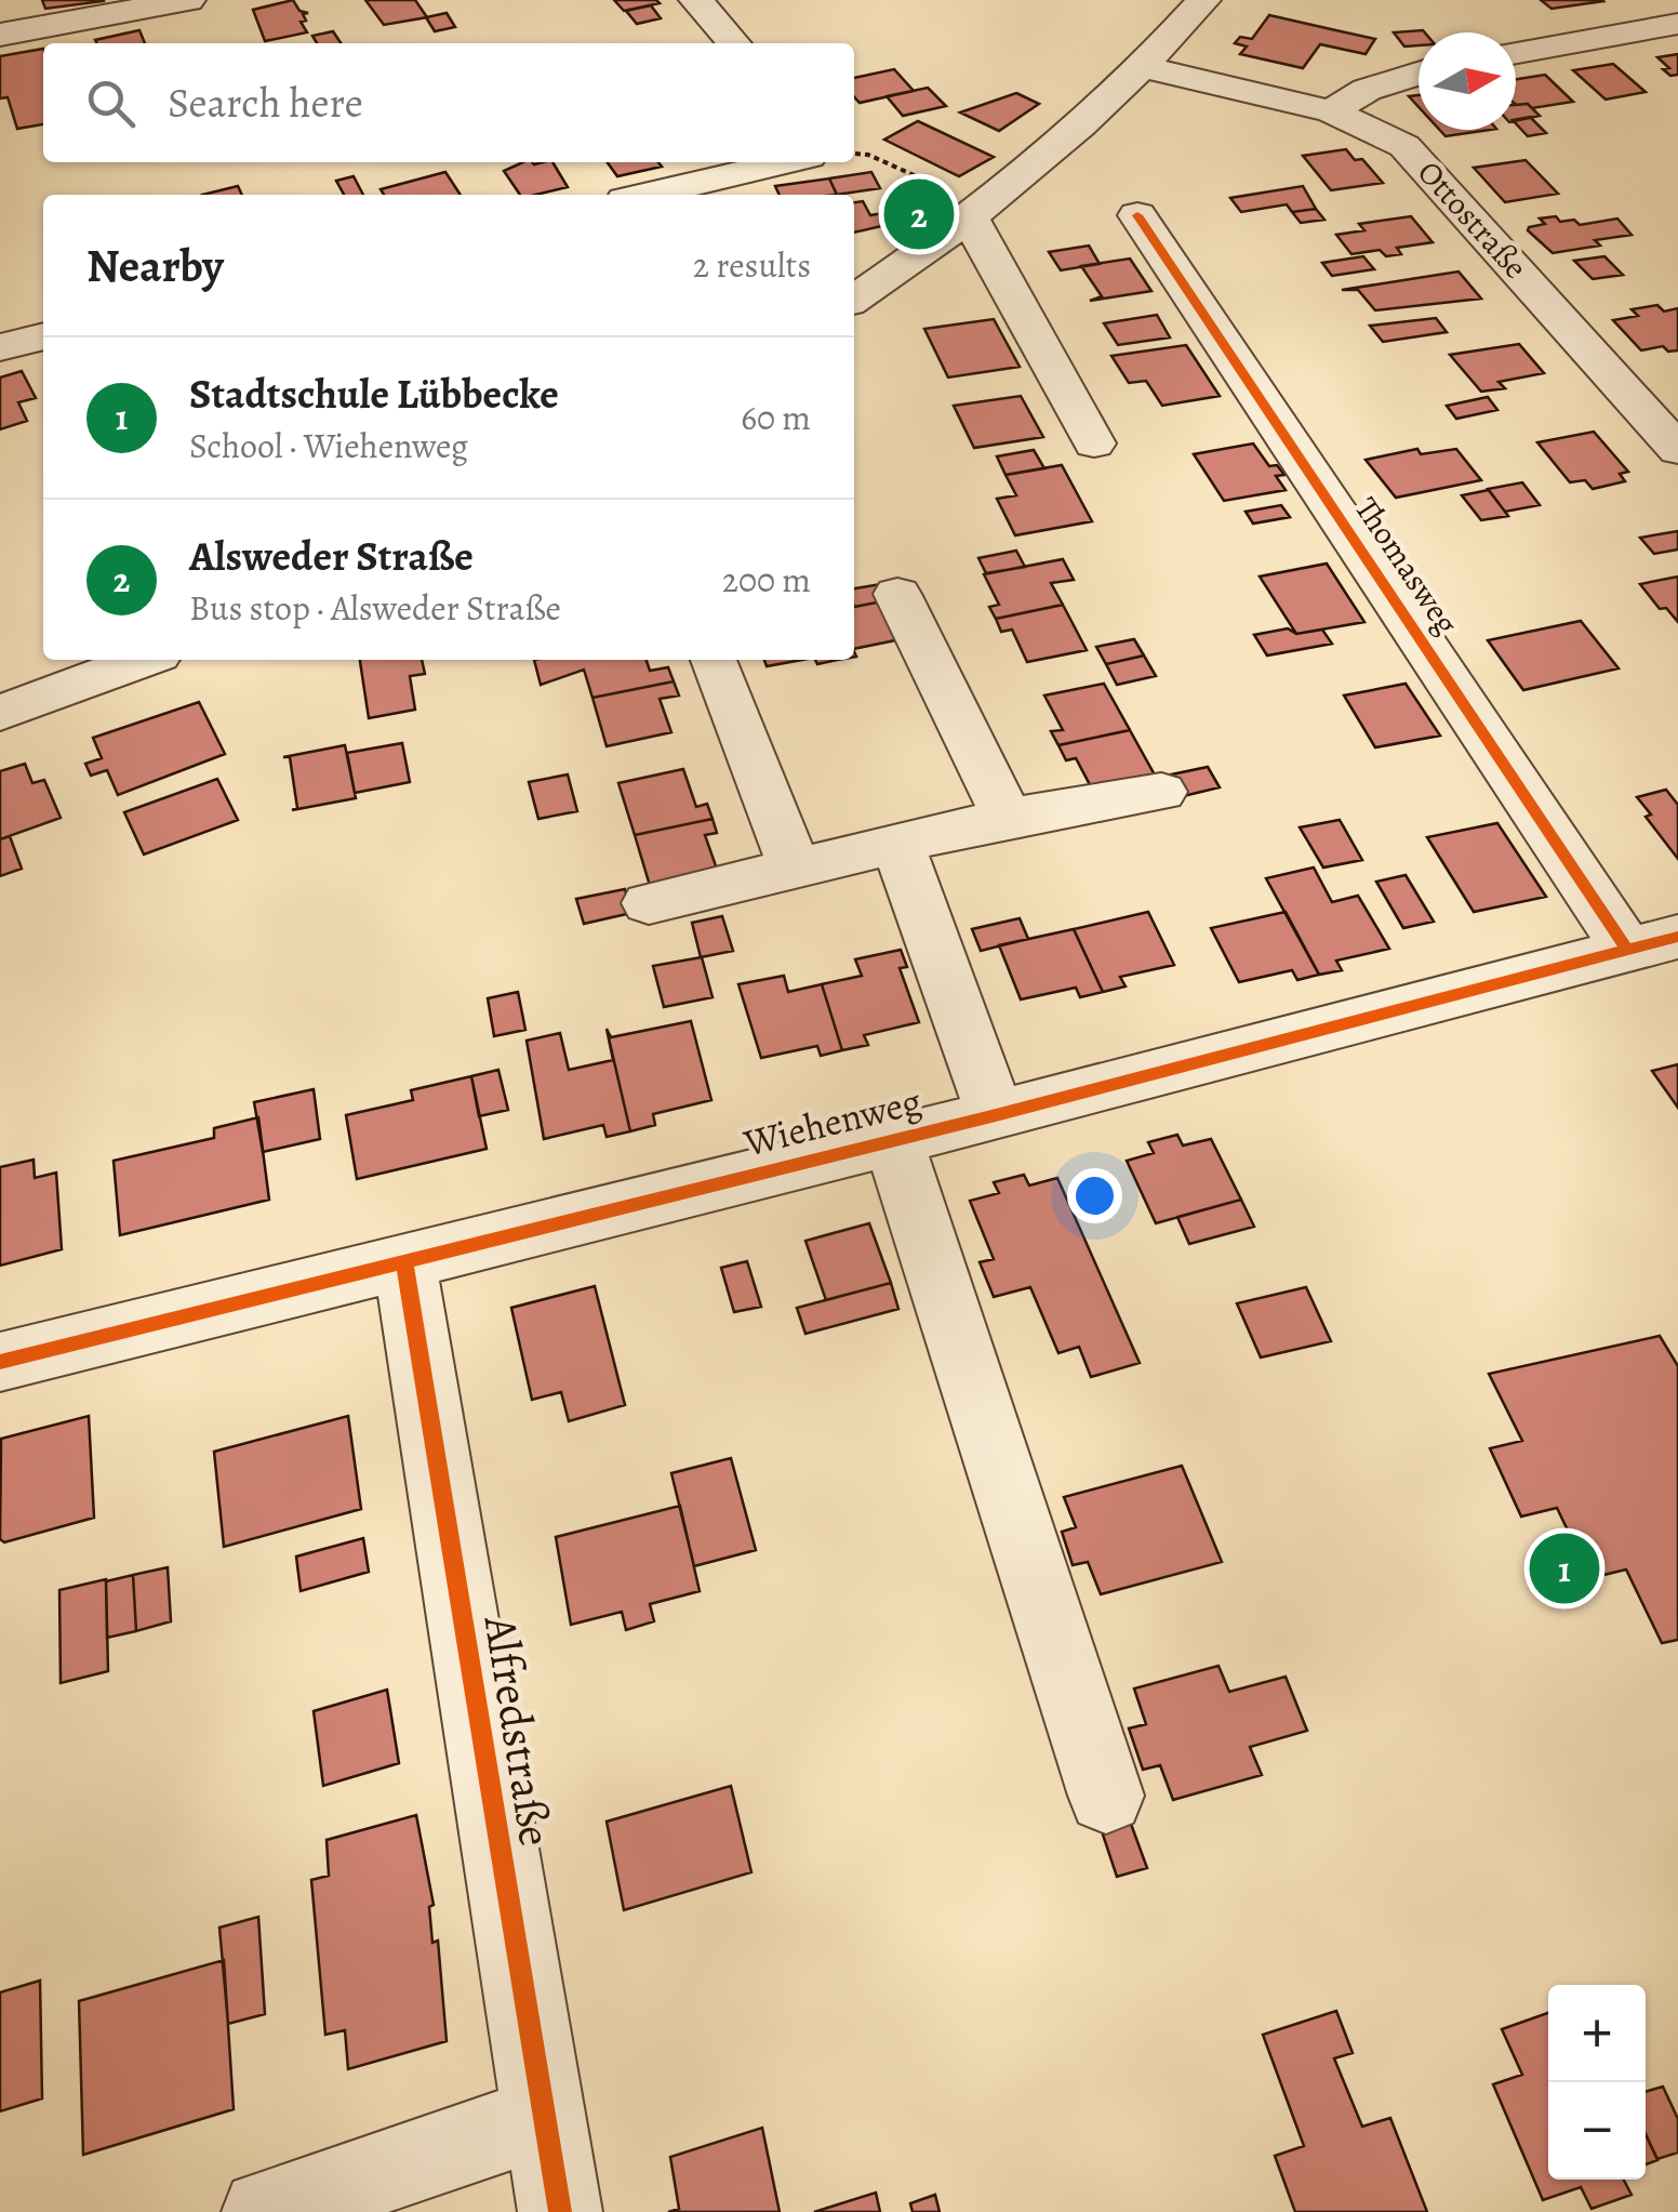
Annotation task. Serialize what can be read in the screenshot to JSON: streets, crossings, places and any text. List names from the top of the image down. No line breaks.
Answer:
{"streets":{"street":["Ottostraße","Thomasweg","Wiehenweg","Alfredstraße"]},"crossings":[["Thomasweg","Wiehenweg"],["Wiehenweg","Alfredstraße"]],"north":"right","page":{"search":"Search here","pins":["2","1"],"heading":["Nearby","2 results"],"list":[{"mark":"1","name":"Stadtschule Lübbecke","note":"School · Wiehenweg","value":"60 m"},{"mark":"2","name":"Alsweder Straße","note":"Bus stop · Alsweder Straße","value":"200 m"}],"map_buttons":["+","−"]}}
